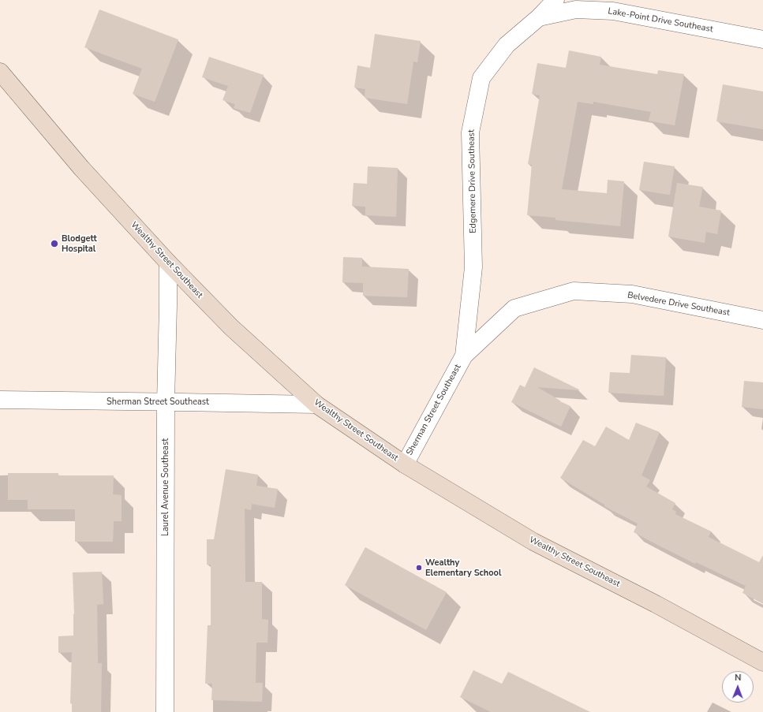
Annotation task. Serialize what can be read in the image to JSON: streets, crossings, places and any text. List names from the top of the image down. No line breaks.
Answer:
{"streets":{"main road":["Wealthy Street Southeast"],"street":["Lake-Point Drive Southeast","Edgemere Drive Southeast","Belvedere Drive Southeast","Sherman Street Southeast","Laurel Avenue Southeast"]},"crossings":[["Lake-Point Drive Southeast","Edgemere Drive Southeast"],["Edgemere Drive Southeast","Belvedere Drive Southeast"],["Edgemere Drive Southeast","Sherman Street Southeast"],["Wealthy Street Southeast","Sherman Street Southeast"],["Wealthy Street Southeast","Laurel Avenue Southeast"],["Belvedere Drive Southeast","Sherman Street Southeast"],["Sherman Street Southeast","Laurel Avenue Southeast"]],"places":["Blodgett Hospital","Wealthy Elementary School"],"north":"top"}
